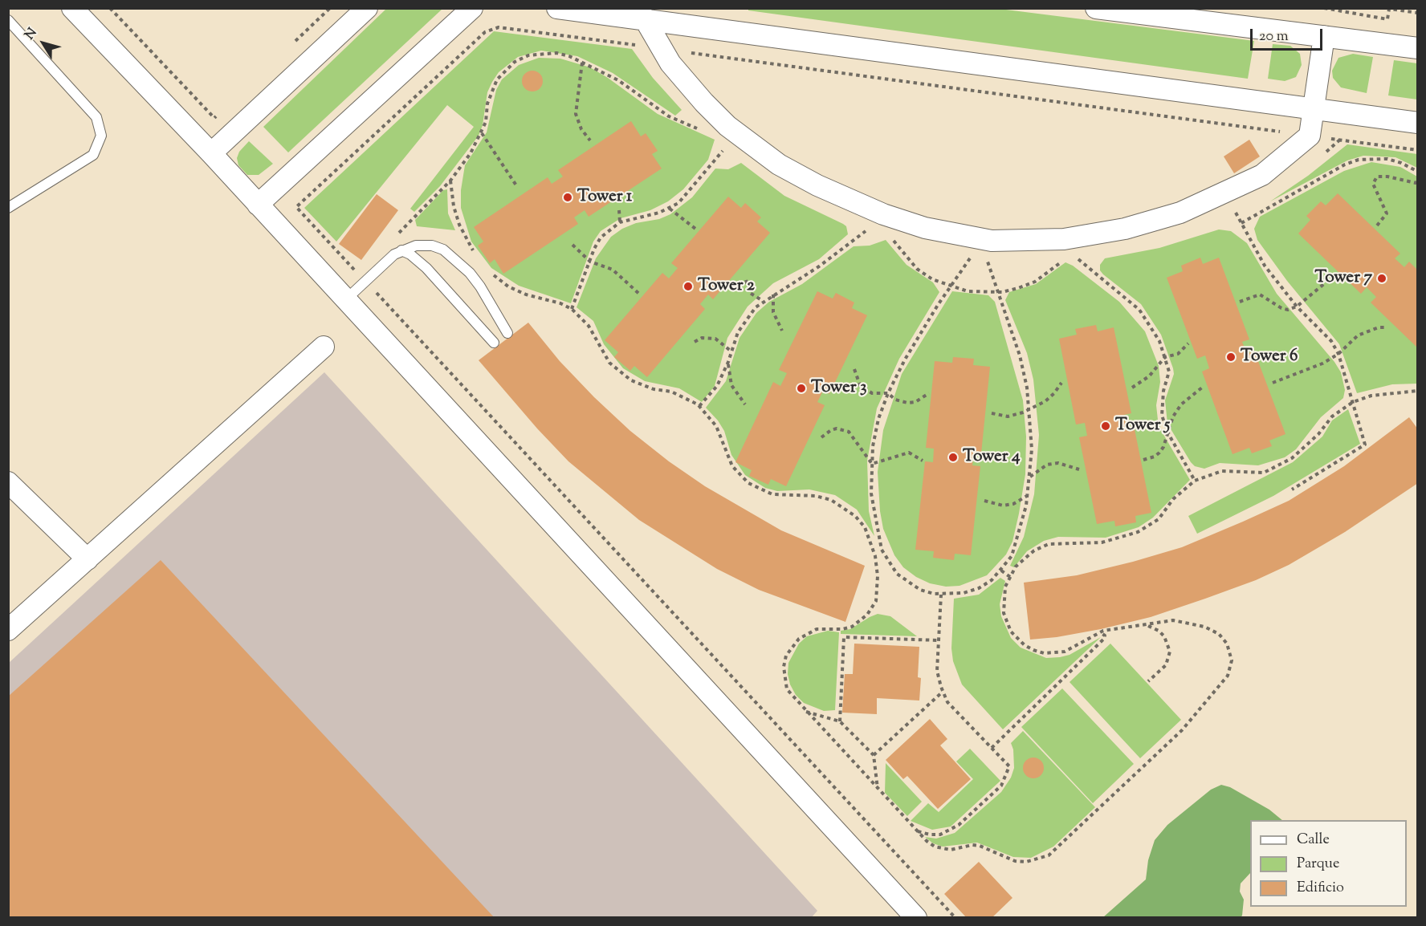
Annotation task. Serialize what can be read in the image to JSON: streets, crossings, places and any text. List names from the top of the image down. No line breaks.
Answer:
{"places":["Tower 1","Tower 7","Tower 2","Tower 6","Tower 3","Tower 5","Tower 4"],"legend":["Calle","Parque","Edificio"],"scale_bar":"20 m","north":"top left"}
